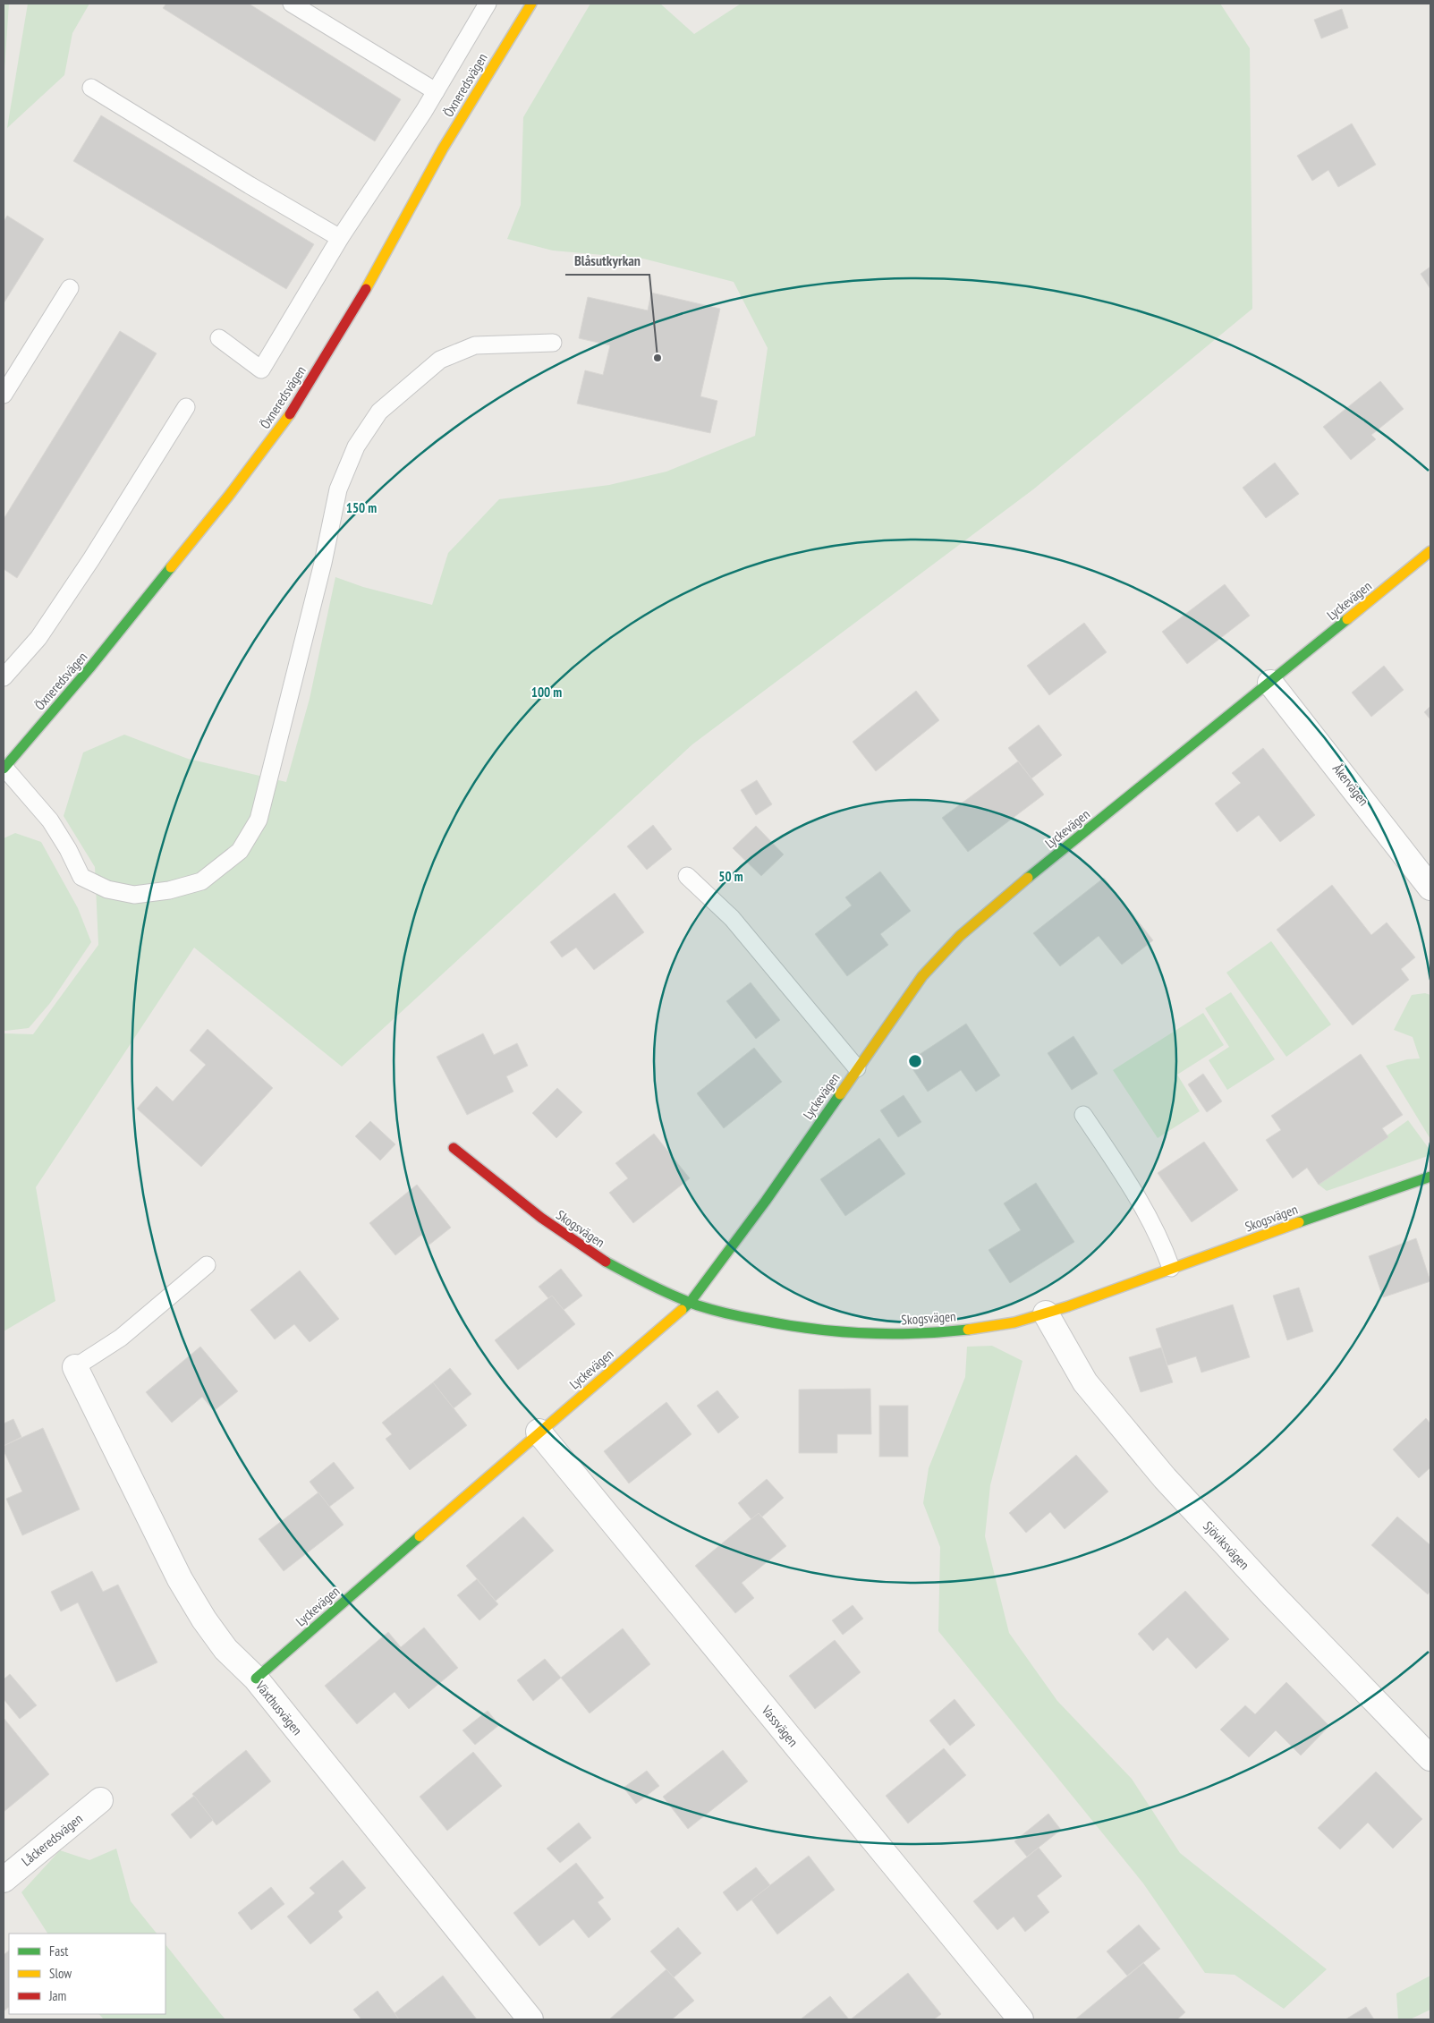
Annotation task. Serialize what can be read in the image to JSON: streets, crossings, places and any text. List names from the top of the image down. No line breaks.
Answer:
{"streets":{"street":["Öxneredsvägen","Lyckevägen","Åkervägen","Skogsvägen","Sjöviksvägen","Växthusvägen","Vassvägen","Låckeredsvägen"]},"crossings":[["Lyckevägen","Åkervägen"],["Lyckevägen","Skogsvägen"],["Lyckevägen","Växthusvägen"],["Lyckevägen","Vassvägen"],["Skogsvägen","Sjöviksvägen"]],"places":["Blåsutkyrkan"],"legend":["Fast","Slow","Jam"],"rings":["150 m","100 m","50 m"]}
